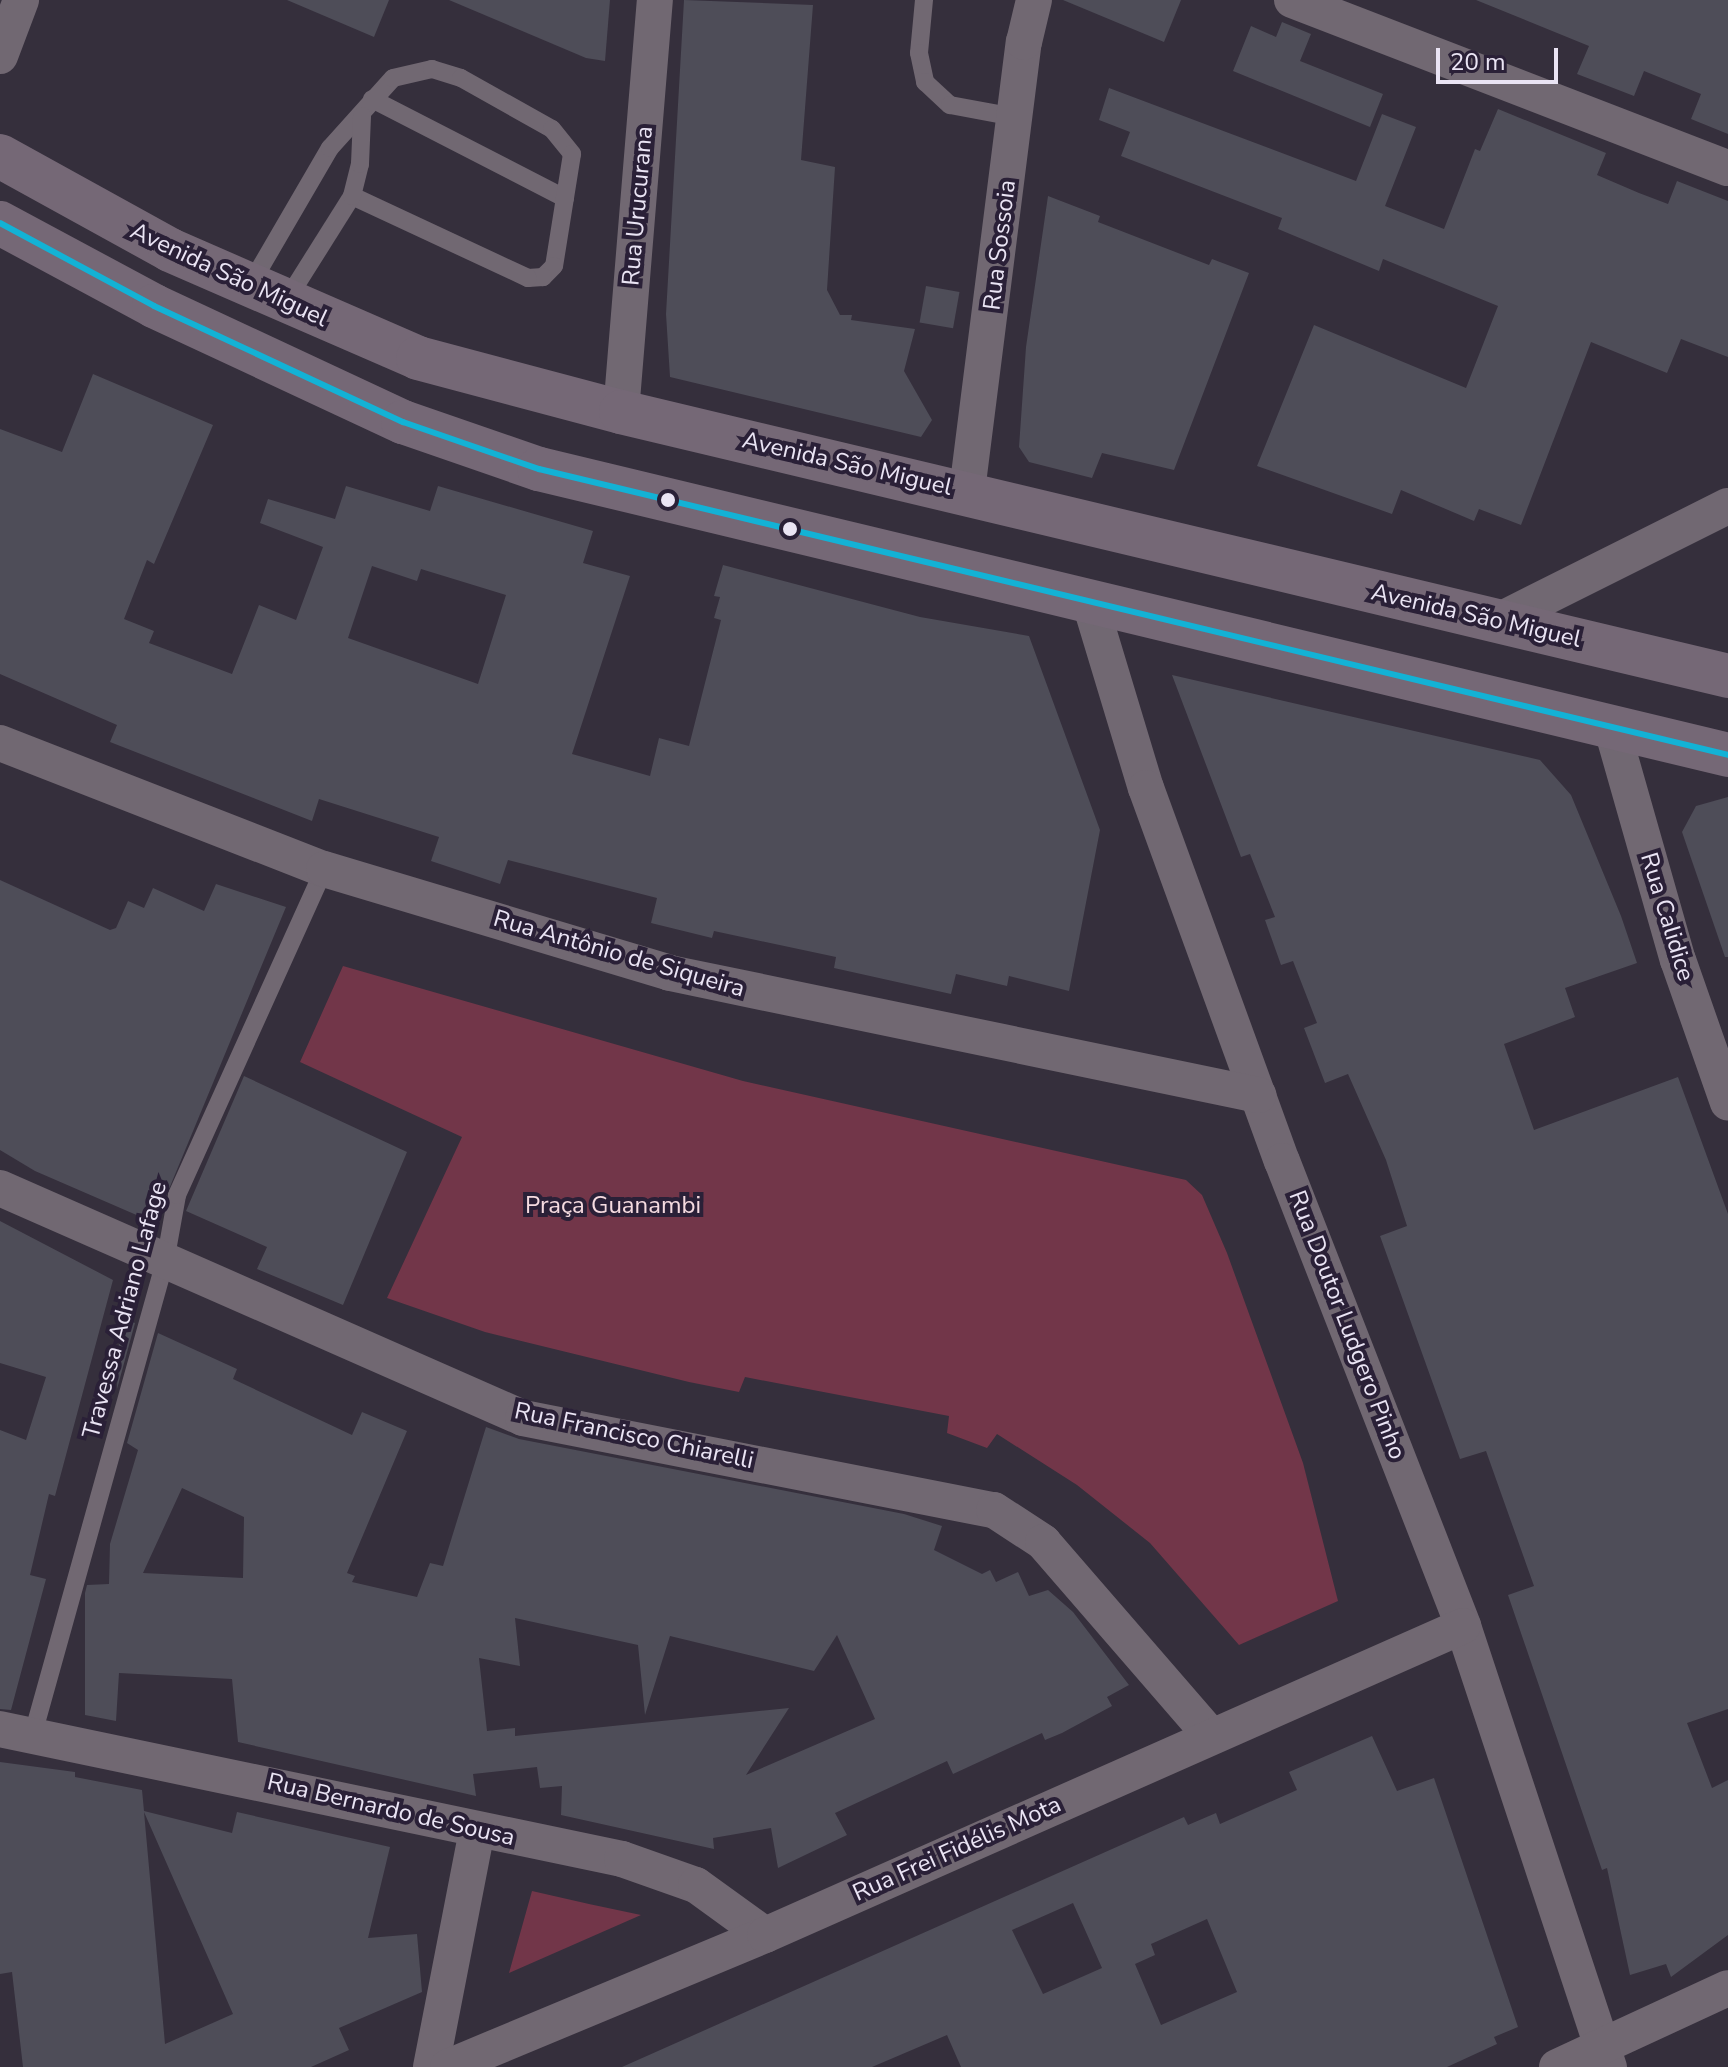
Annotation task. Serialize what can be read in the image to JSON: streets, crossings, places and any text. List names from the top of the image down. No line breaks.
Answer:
{"streets":{"main road":["Avenida São Miguel"],"street":["Rua Urucurana","Rua Sossoia","Rua Calidice","Rua Antônio de Siqueira","Rua Doutor Ludgero Pinho","Rua Francisco Chiarelli","Rua Bernardo de Sousa","Rua Frei Fidélis Mota"],"lane":["Travessa Adriano Lafage"]},"crossings":[["Rua Urucurana","Avenida São Miguel"],["Rua Sossoia","Avenida São Miguel"],["Rua Antônio de Siqueira","Travessa Adriano Lafage"],["Rua Antônio de Siqueira","Rua Doutor Ludgero Pinho"],["Travessa Adriano Lafage","Rua Francisco Chiarelli"],["Travessa Adriano Lafage","Rua Bernardo de Sousa"],["Rua Doutor Ludgero Pinho","Rua Frei Fidélis Mota"],["Rua Francisco Chiarelli","Rua Frei Fidélis Mota"],["Rua Bernardo de Sousa","Rua Frei Fidélis Mota"]],"parks":["Praça Guanambi"],"scale_bar":"20 m"}
